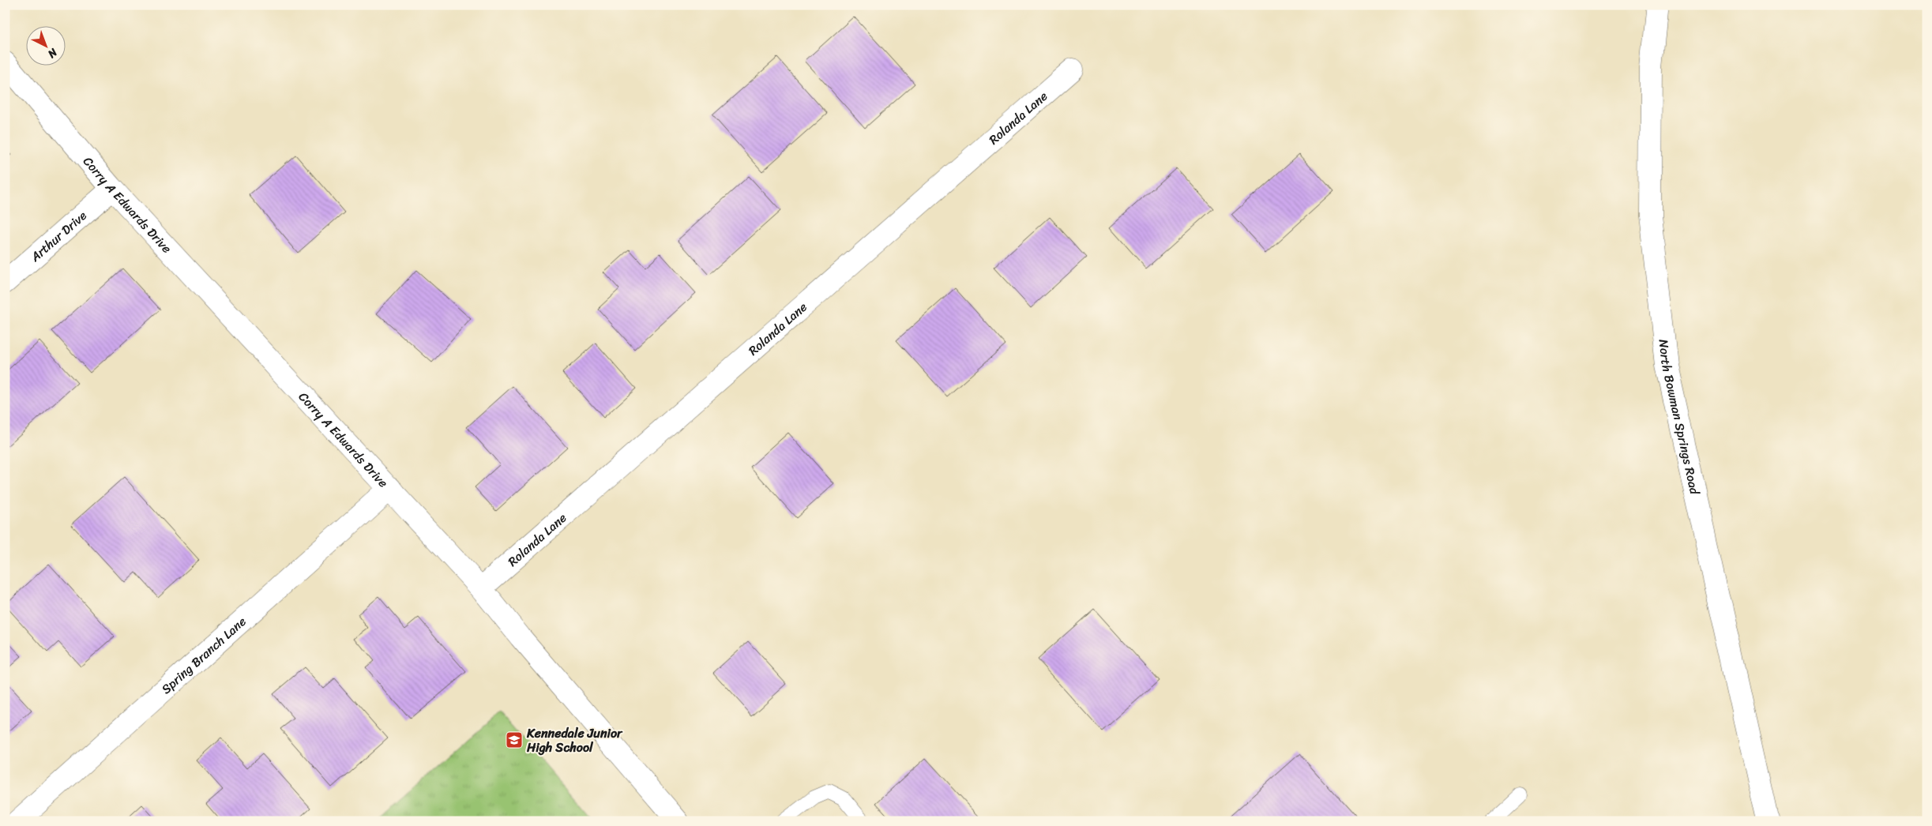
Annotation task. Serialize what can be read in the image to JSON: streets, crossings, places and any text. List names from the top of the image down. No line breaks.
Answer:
{"streets":{"street":["Rolanda Lane","Corry A Edwards Drive","Arthur Drive","North Bowman Springs Road","Spring Branch Lane"]},"crossings":[["Rolanda Lane","Corry A Edwards Drive"],["Corry A Edwards Drive","Arthur Drive"],["Corry A Edwards Drive","Spring Branch Lane"]],"places":{"school or university":["Kennedale Junior High School"]},"north":"bottom right"}
